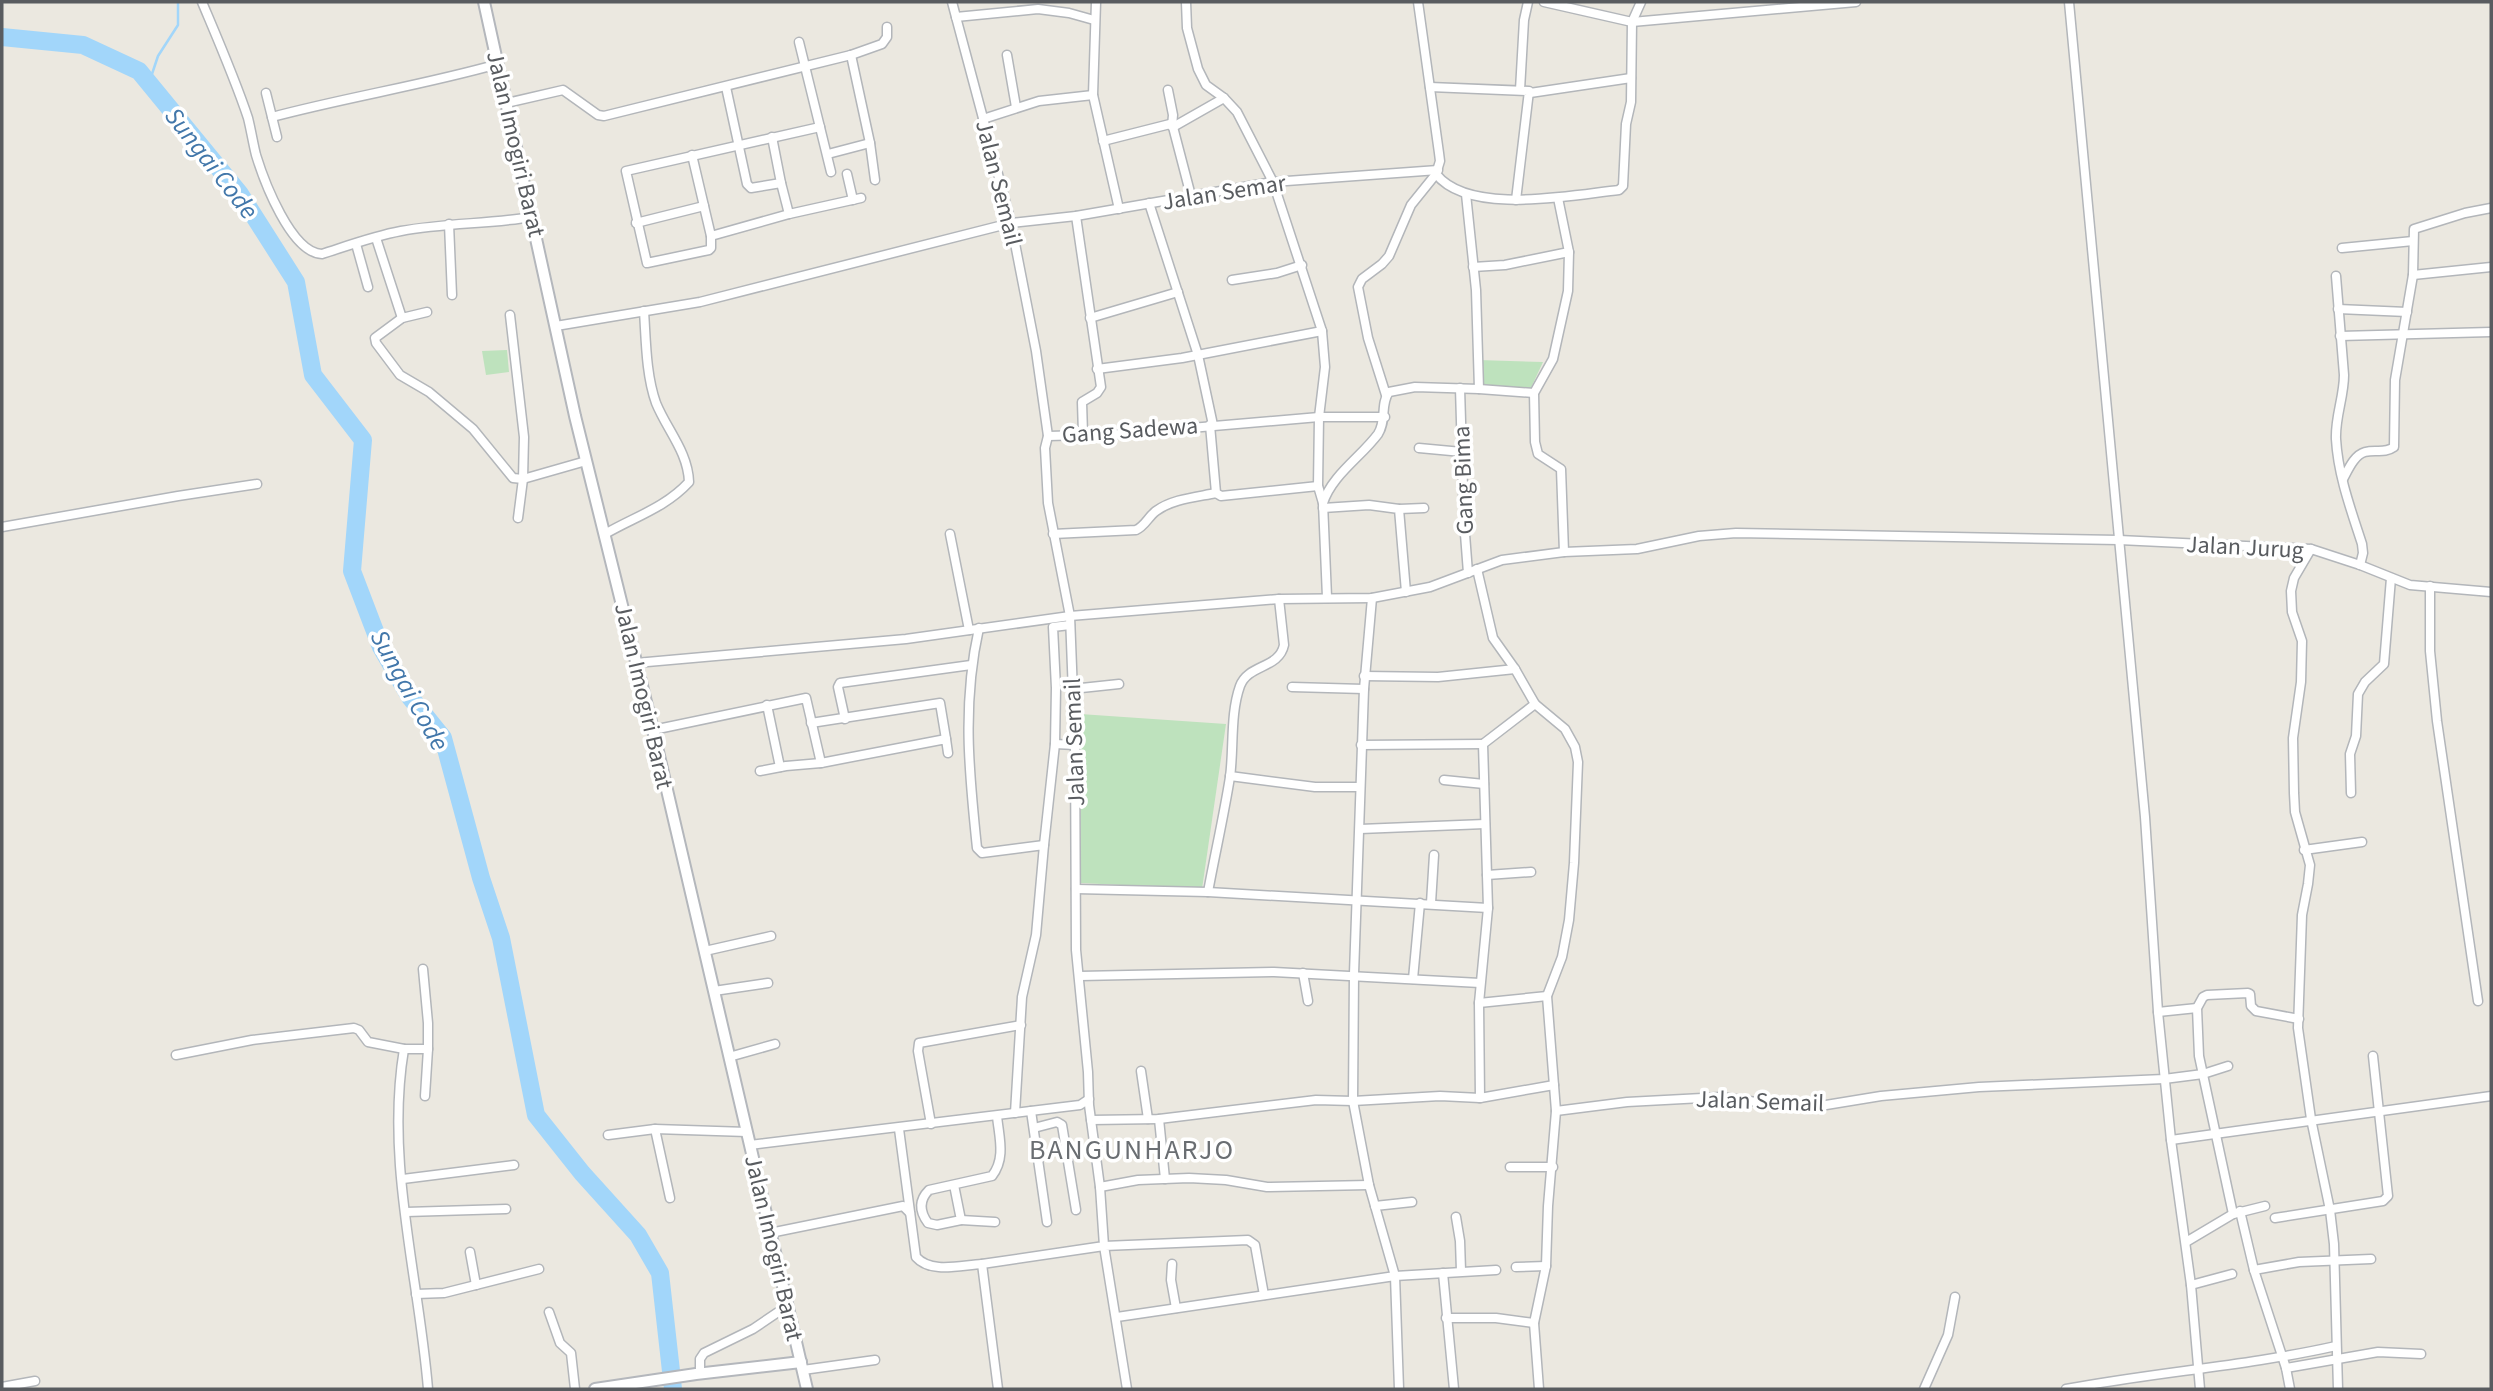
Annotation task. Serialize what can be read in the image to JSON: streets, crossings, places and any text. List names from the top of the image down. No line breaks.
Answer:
{"streets":{"main road":["Jalan Imogiri Barat"],"street":["Jalan Semail","Jalan Semar","Gang Sadewa","Gang Bima","Jalan Jurug"]},"crossings":[["Jalan Imogiri Barat","Jalan Semar"],["Jalan Imogiri Barat","Jalan Jurug"],["Jalan Semail","Jalan Semar"],["Jalan Semail","Gang Sadewa"],["Jalan Semail","Jalan Jurug"],["Gang Bima","Jalan Jurug"]],"districts":["BANGUNHARJO"],"water":["Sungai Code"]}
